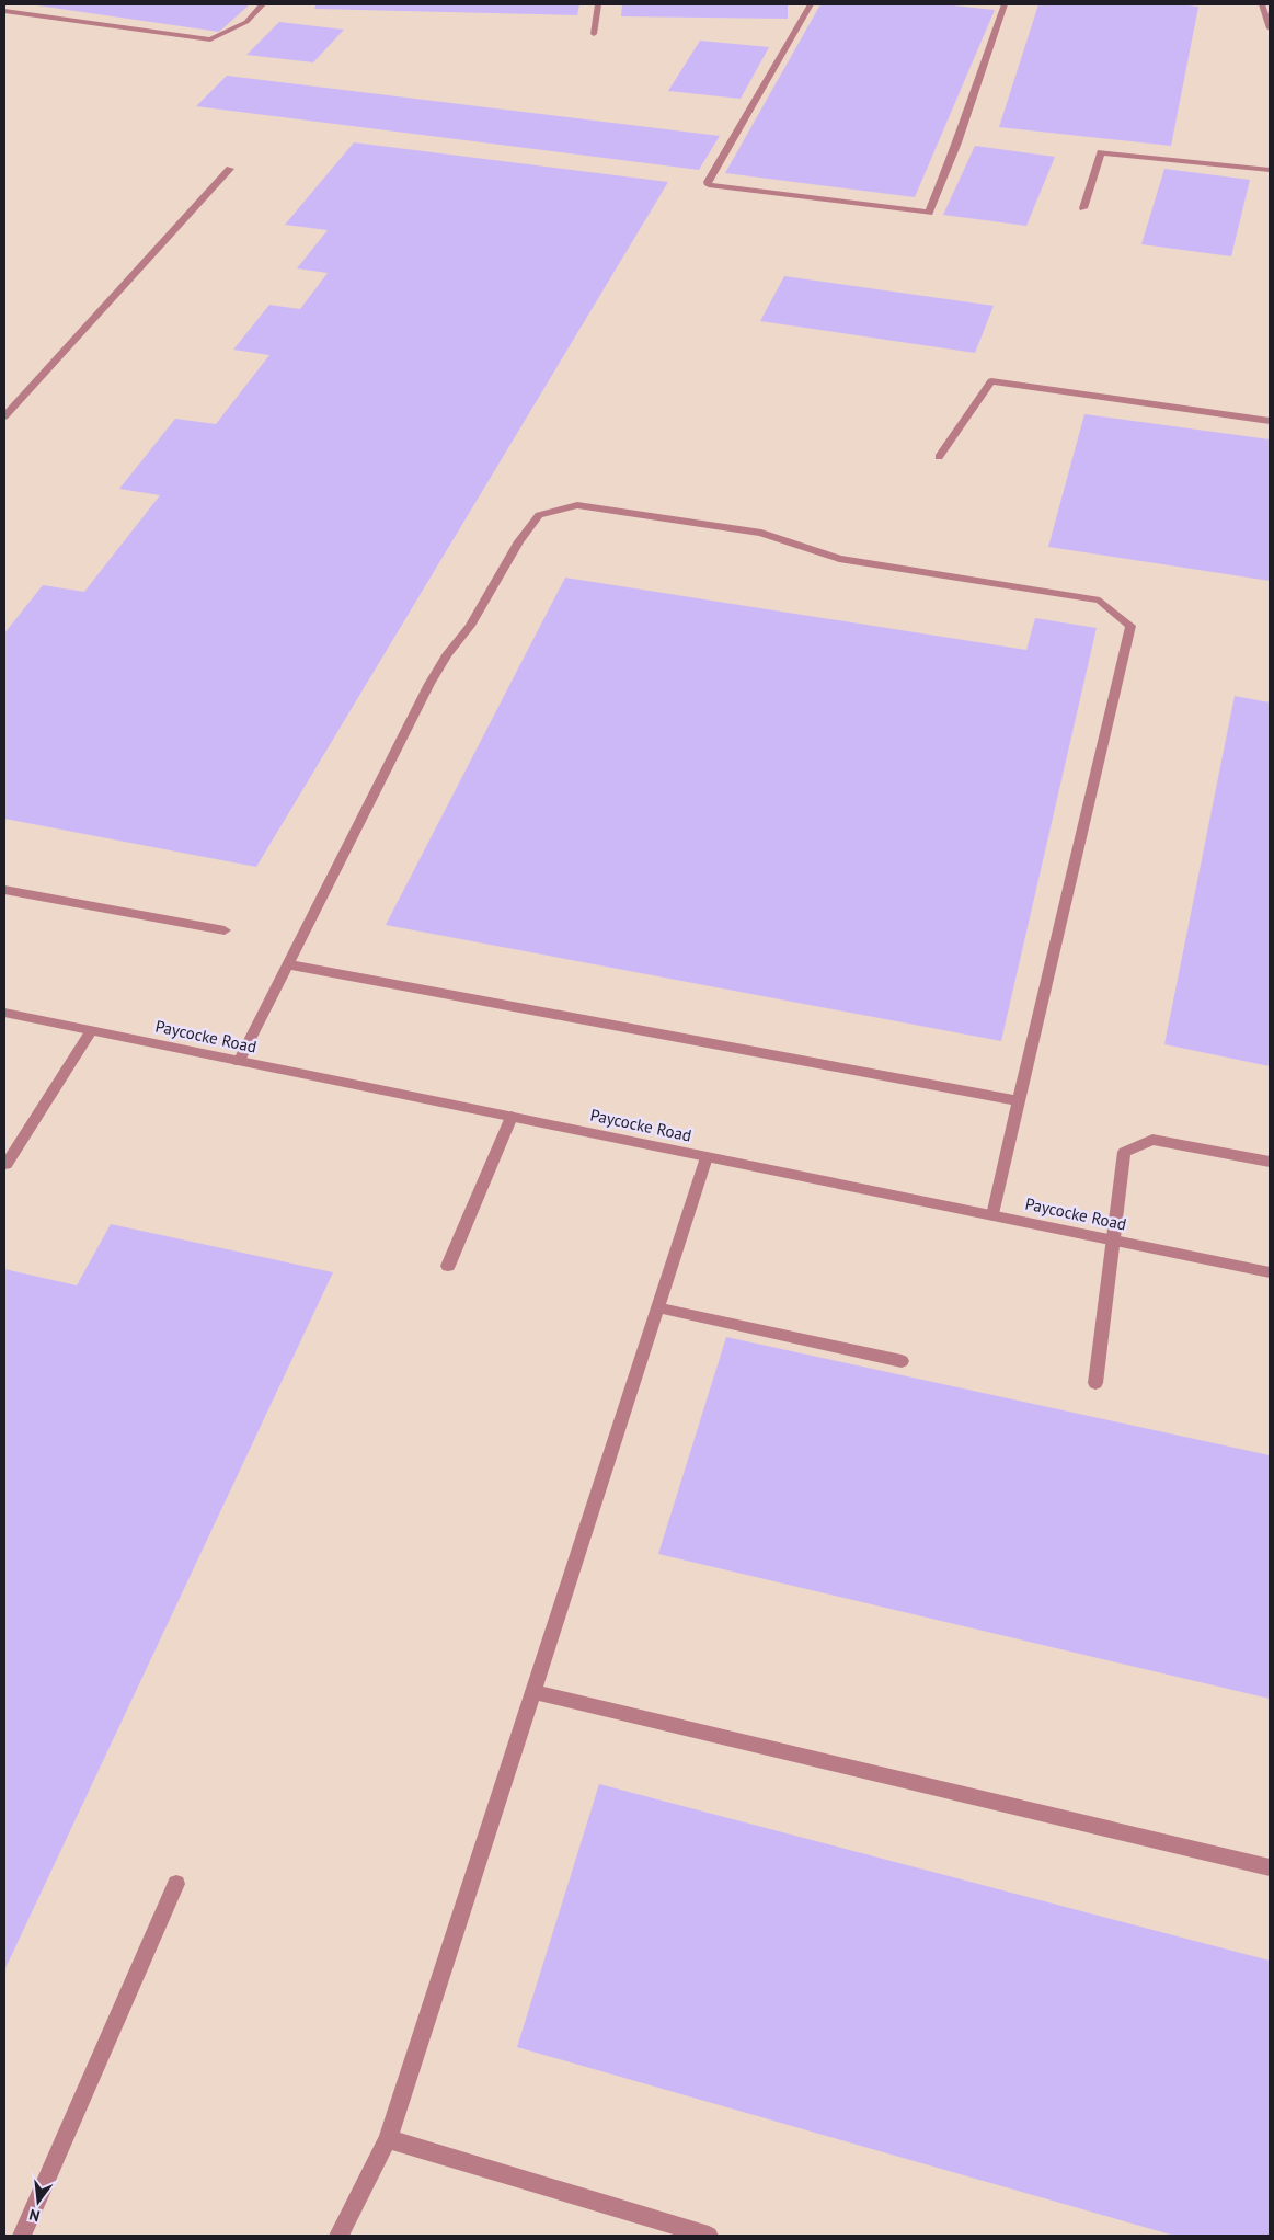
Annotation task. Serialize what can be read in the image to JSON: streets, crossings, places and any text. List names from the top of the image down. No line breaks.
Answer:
{"streets":{"street":["Paycocke Road"]},"north":"bottom"}
